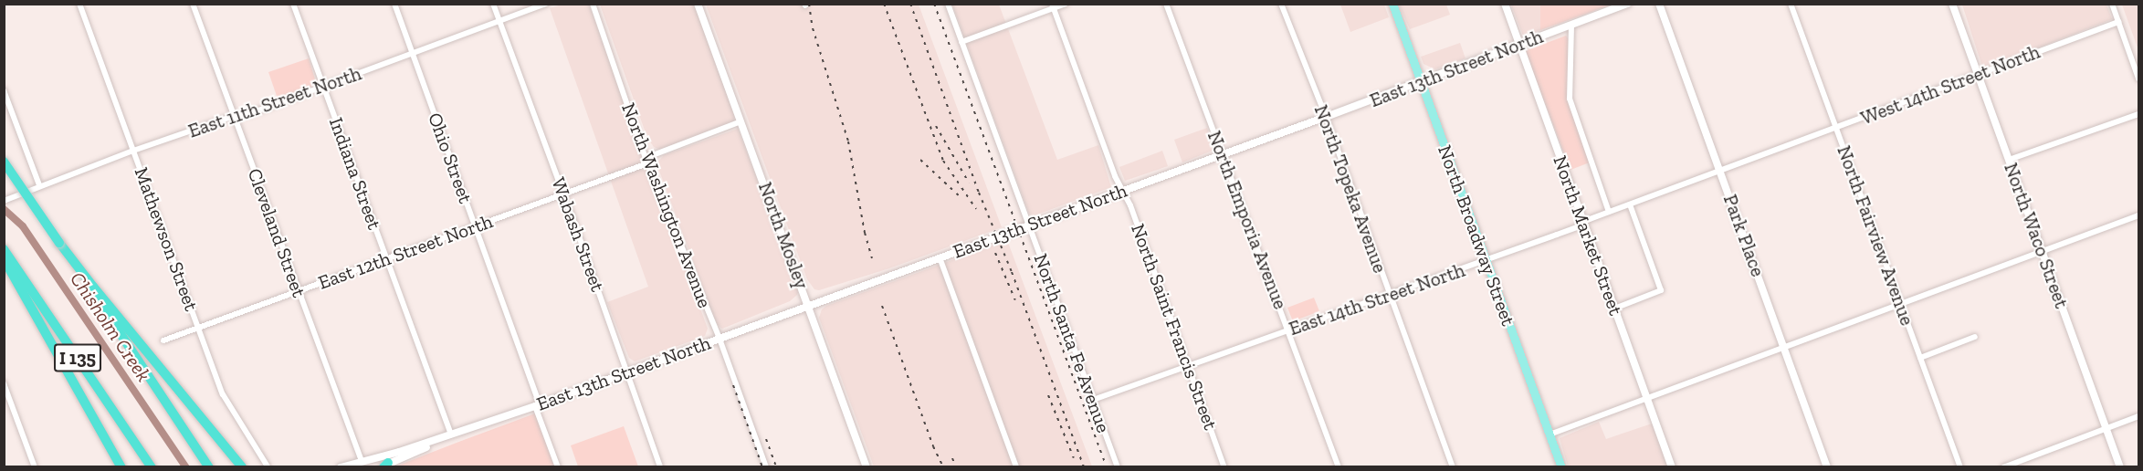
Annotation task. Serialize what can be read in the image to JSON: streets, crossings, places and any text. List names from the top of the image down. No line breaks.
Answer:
{"streets":{"highway":["I 135"],"main road":["North Broadway Street"],"street":["East 13th Street North","West 14th Street North","East 11th Street North","Ohio Street","Indiana Street","North Topeka Avenue","North Washington Avenue","North Emporia Avenue","Cleveland Street","Wabash Street","North Mosley","North Market Street","Park Place","North Fairview Avenue","North Waco Street","Mathewson Street","East 12th Street North","East 14th Street North","North Saint Francis Street","North Santa Fe Avenue"]},"crossings":[["East 13th Street North","Ohio Street"],["East 13th Street North","Indiana Street"],["East 13th Street North","North Topeka Avenue"],["East 13th Street North","North Washington Avenue"],["East 13th Street North","North Emporia Avenue"],["East 13th Street North","Cleveland Street"],["East 13th Street North","Wabash Street"],["East 13th Street North","North Mosley"],["East 13th Street North","North Broadway Street"],["East 13th Street North","North Market Street"],["East 13th Street North","North Saint Francis Street"],["East 13th Street North","North Santa Fe Avenue"],["West 14th Street North","Park Place"],["West 14th Street North","North Fairview Avenue"],["West 14th Street North","North Waco Street"],["West 14th Street North","East 14th Street North"],["East 11th Street North","Ohio Street"],["East 11th Street North","Indiana Street"],["East 11th Street North","Cleveland Street"],["East 11th Street North","Wabash Street"],["East 11th Street North","Mathewson Street"],["Ohio Street","East 12th Street North"],["Indiana Street","East 12th Street North"],["North Topeka Avenue","East 14th Street North"],["North Washington Avenue","East 12th Street North"],["North Emporia Avenue","East 14th Street North"],["Cleveland Street","East 12th Street North"],["Wabash Street","East 12th Street North"],["North Mosley","East 12th Street North"],["North Broadway Street","East 14th Street North"],["North Market Street","East 14th Street North"],["Park Place","East 14th Street North"],["Mathewson Street","East 12th Street North"],["East 14th Street North","North Saint Francis Street"],["East 14th Street North","North Santa Fe Avenue"]],"water":["Chisholm Creek"]}
